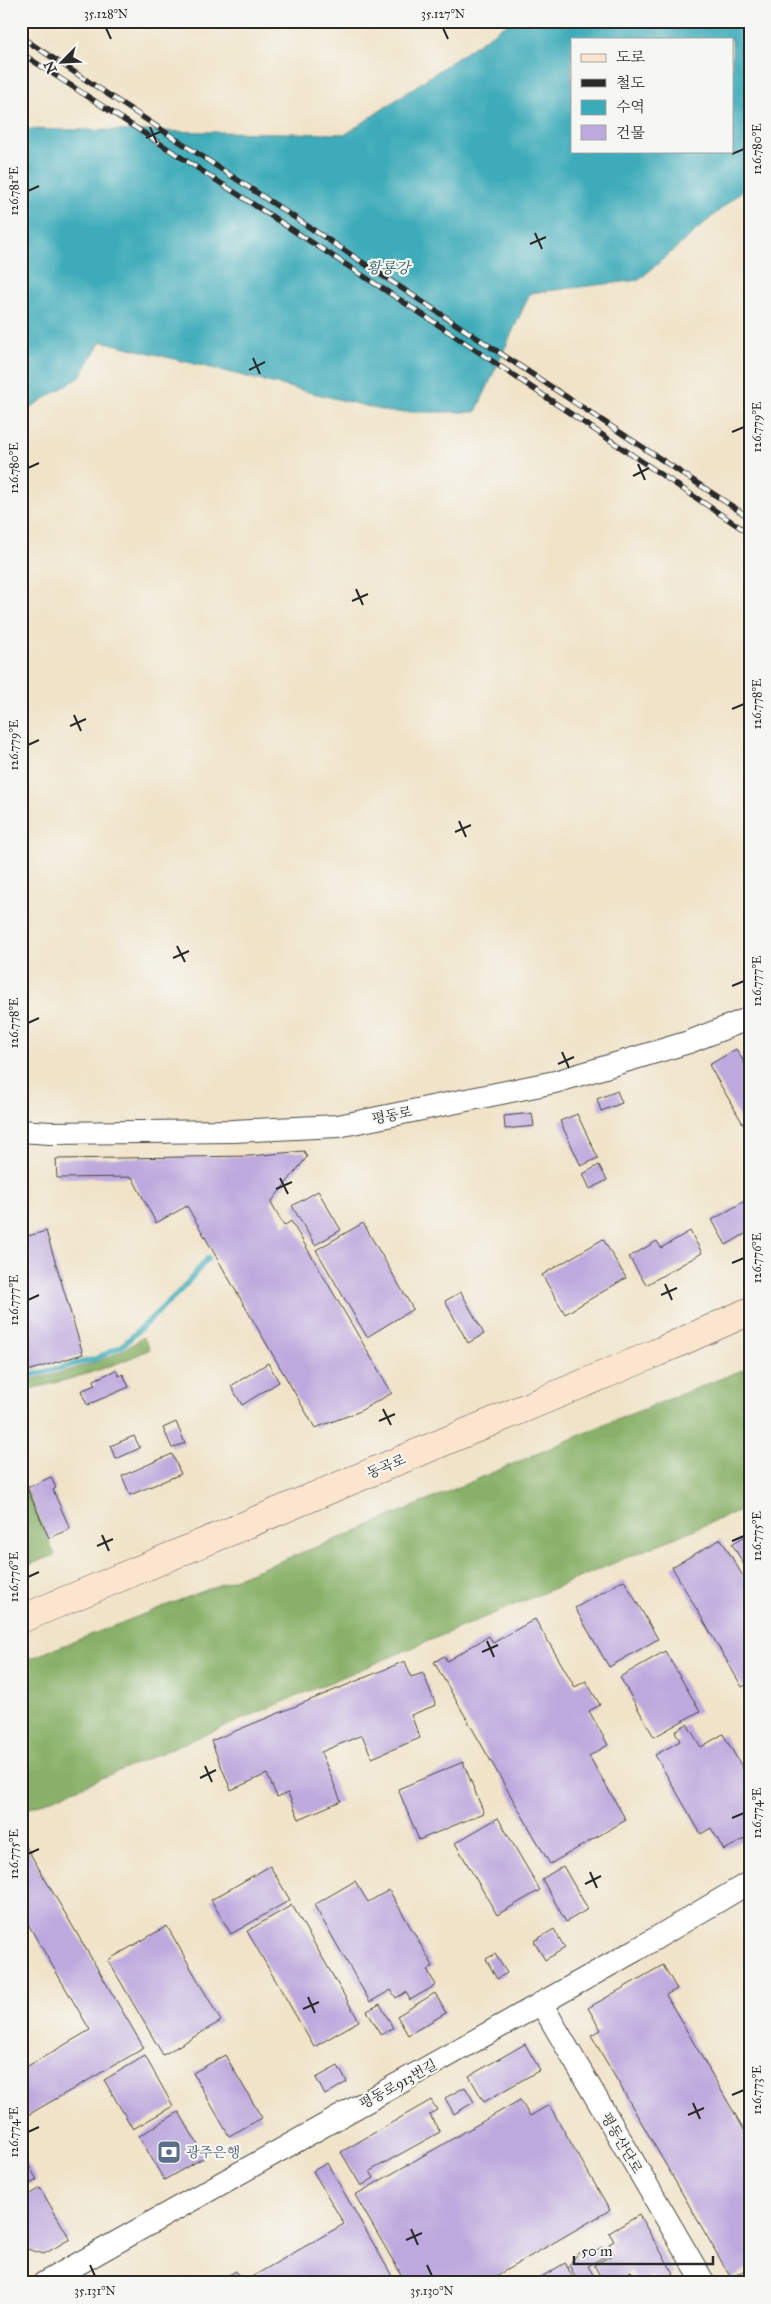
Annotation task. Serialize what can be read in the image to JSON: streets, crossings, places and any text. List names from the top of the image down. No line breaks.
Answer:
{"streets":{"main road":["동곡로"],"street":["평동로","평동로913번길","평동산단로"]},"crossings":[["평동로913번길","평동산단로"]],"water":["황룡강"],"places":{"bank":["광주은행"]},"legend":["도로","철도","수역","건물"],"scale_bar":"50 m","north":"bottom left","coordinates":["35.128°N","35.127°N","126.780°E","126.781°E","126.779°E","126.778°E","126.777°E","126.776°E","126.775°E","126.774°E","126.773°E","35.131°N","35.130°N"]}
